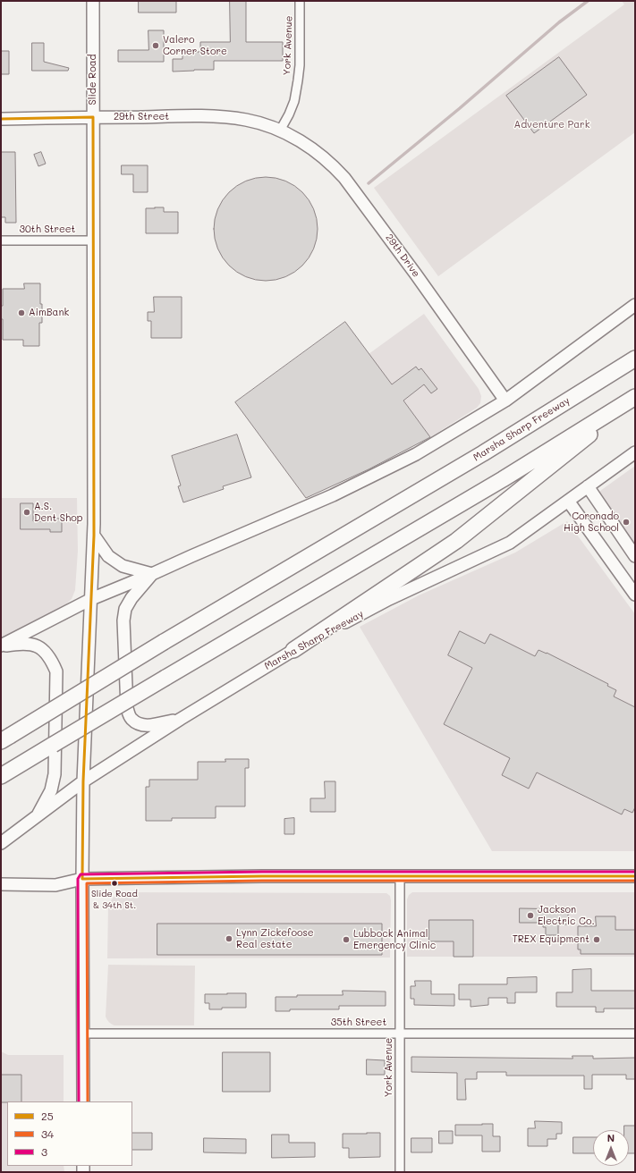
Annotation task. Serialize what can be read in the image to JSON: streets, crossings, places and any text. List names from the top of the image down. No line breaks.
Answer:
{"streets":{"highway":["Marsha Sharp Freeway"],"main road":["Slide Road","29th Street","29th Drive"],"street":["York Avenue","30th Street","35th Street"]},"crossings":[["York Avenue","29th Street"],["York Avenue","29th Drive"],["York Avenue","35th Street"],["Slide Road","29th Street"],["Slide Road","30th Street"],["Slide Road","Marsha Sharp Freeway"],["Slide Road","35th Street"],["29th Street","29th Drive"]],"parks":["Adventure Park"],"places":["Valero Corner Store","AimBank","A.S. Dent Shop","Coronado High School","Slide Road & 34th St.","Jackson Electric Co.","Lynn Zickefoose Real estate","Lubbock Animal Emergency Clinic","TREX Equipment"],"lines":["transit line 25","transit line 3","transit line 34"],"legend":["25","34","3"],"north":"top"}
